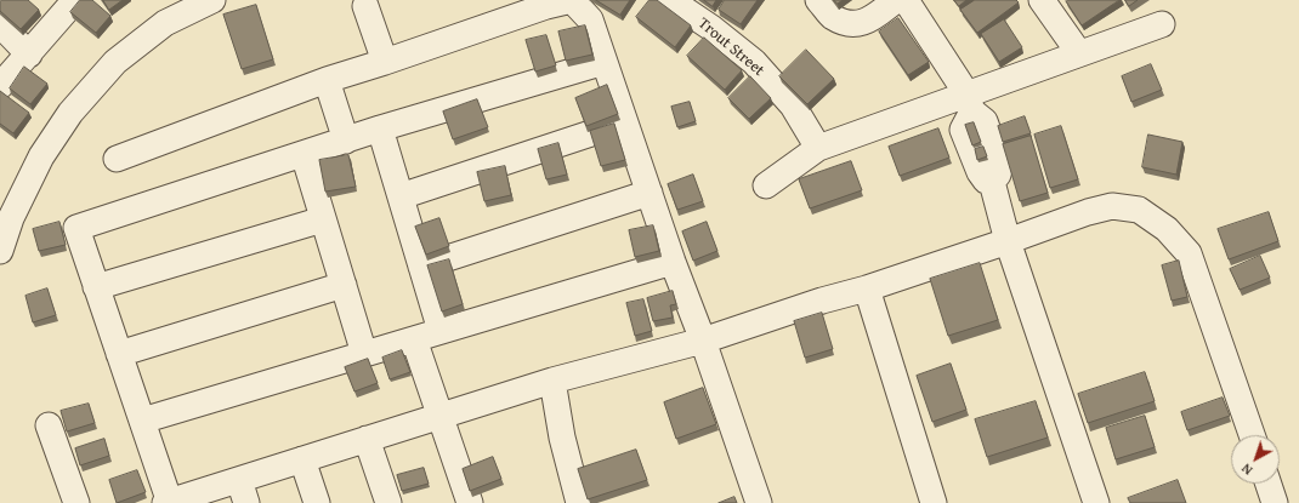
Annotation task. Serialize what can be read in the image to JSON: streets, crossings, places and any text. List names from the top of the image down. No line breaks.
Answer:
{"streets":{"street":["Trout Street"]},"north":"bottom left"}
